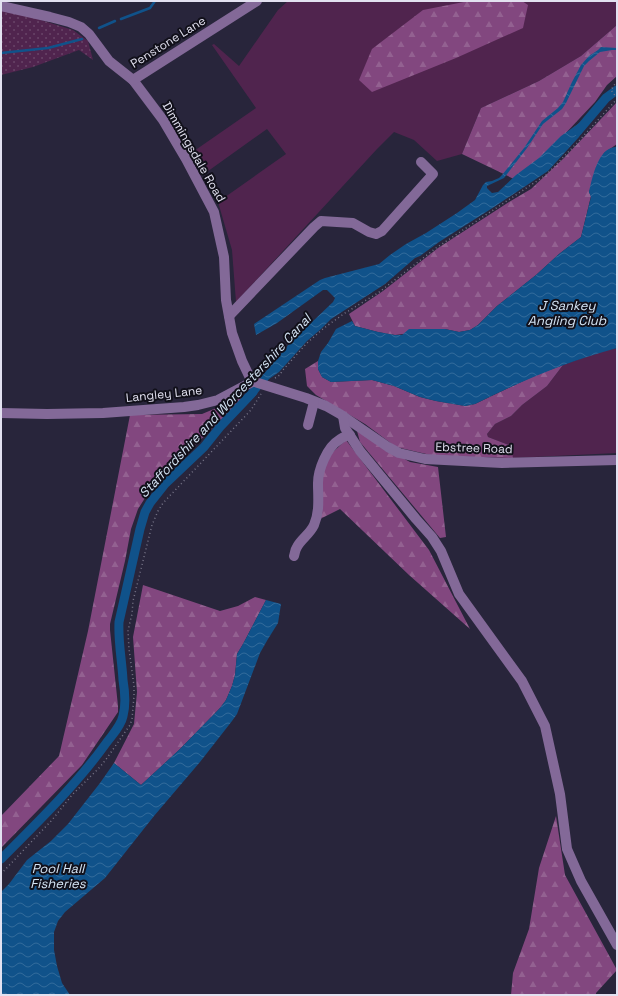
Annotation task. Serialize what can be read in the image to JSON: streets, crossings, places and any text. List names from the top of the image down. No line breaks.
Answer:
{"streets":{"street":["Penstone Lane","Dimmingsdale Road","Langley Lane","Ebstree Road"]},"crossings":[["Penstone Lane","Dimmingsdale Road"],["Dimmingsdale Road","Langley Lane"]],"water":["J Sankey Angling Club","Staffordshire and Worcestershire Canal","Pool Hall Fisheries"]}
